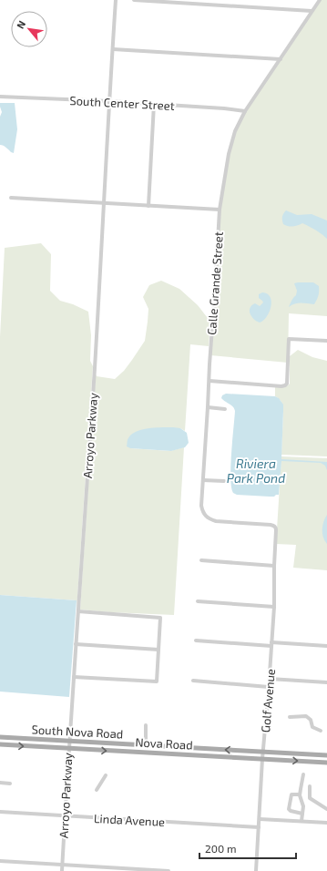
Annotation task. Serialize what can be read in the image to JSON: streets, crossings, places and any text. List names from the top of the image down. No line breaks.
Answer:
{"streets":{"main road":["South Nova Road","Nova Road"],"street":["South Center Street","Calle Grande Street","Arroyo Parkway","Golf Avenue","Linda Avenue"]},"crossings":[["South Center Street","Calle Grande Street"],["South Center Street","Arroyo Parkway"],["Calle Grande Street","Golf Avenue"],["Arroyo Parkway","South Nova Road"],["Arroyo Parkway","Nova Road"],["Arroyo Parkway","Linda Avenue"],["Golf Avenue","South Nova Road"],["Golf Avenue","Nova Road"],["Golf Avenue","Linda Avenue"]],"water":["Riviera Park Pond"],"scale_bar":"200 m","north":"top left"}
